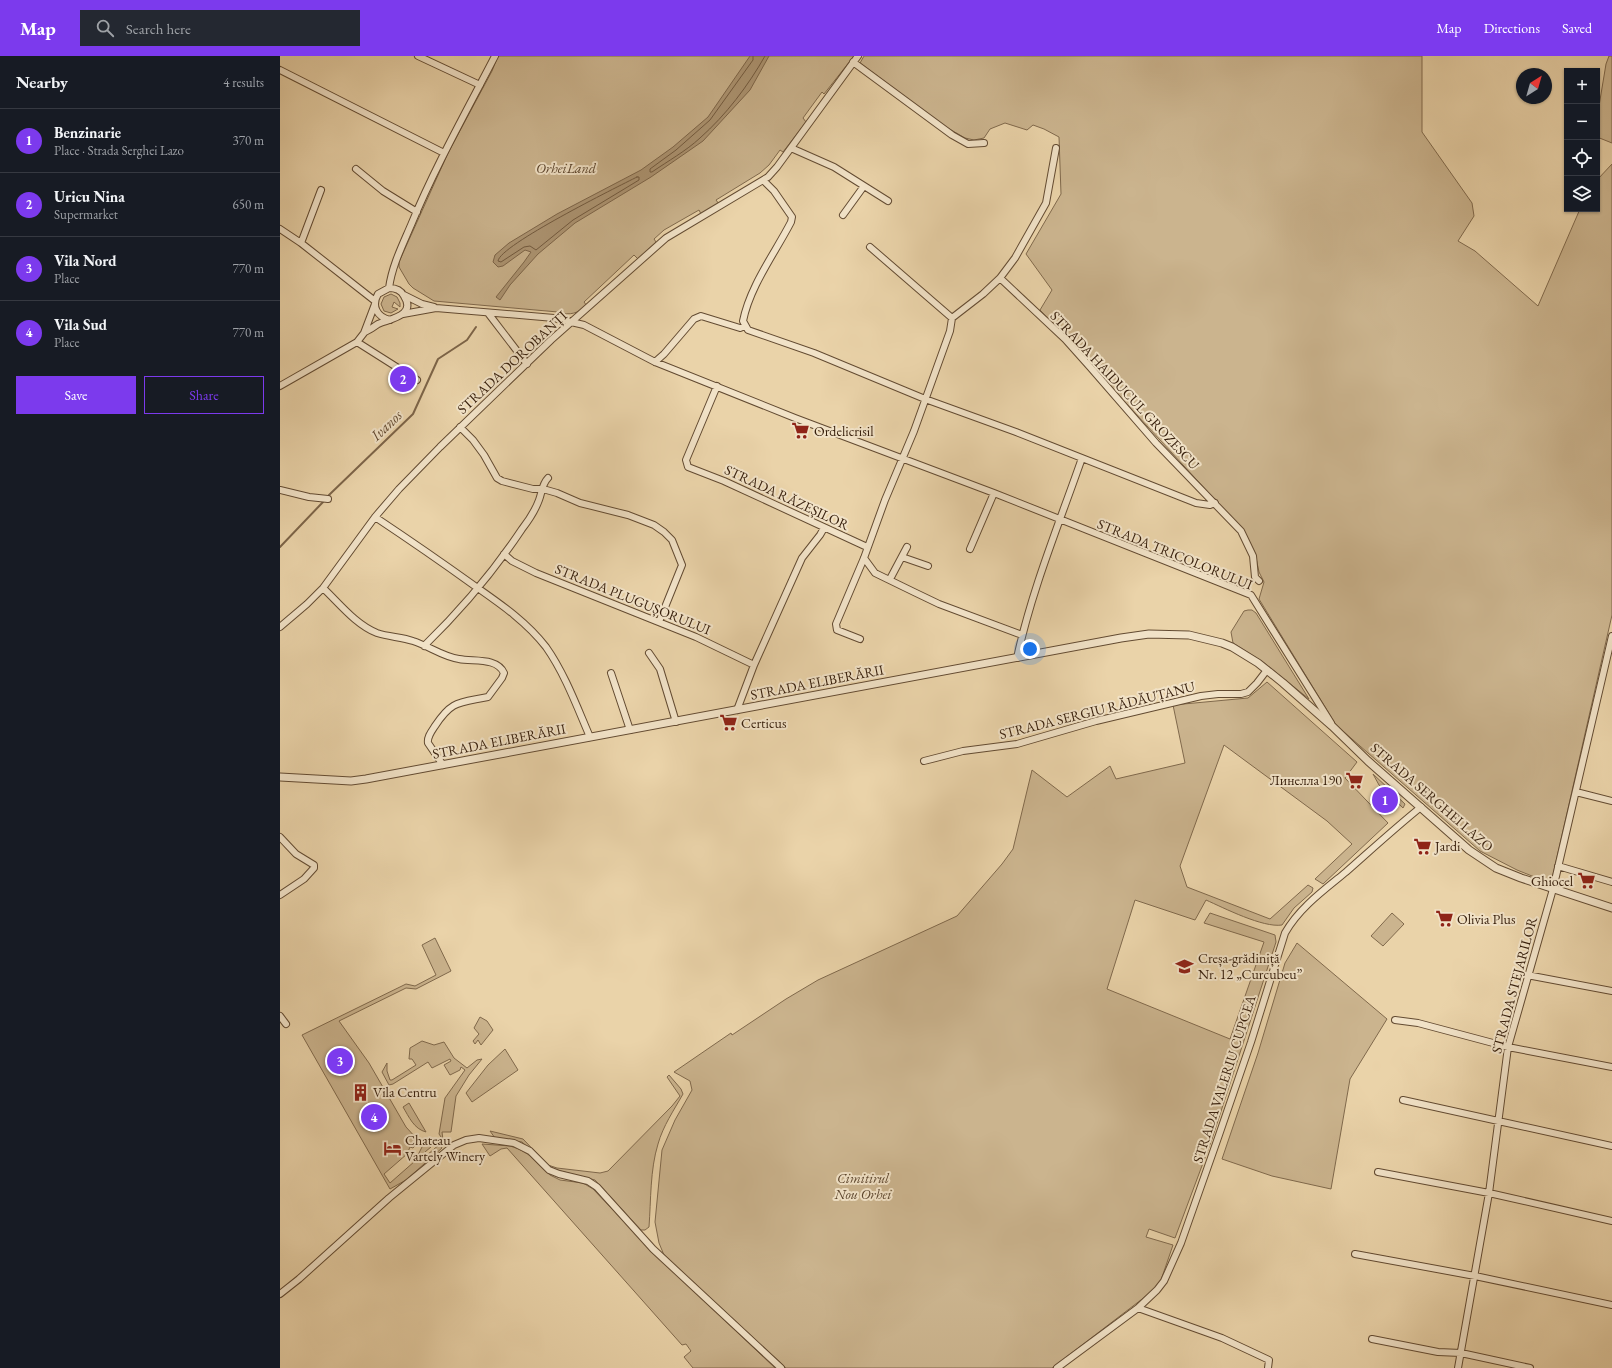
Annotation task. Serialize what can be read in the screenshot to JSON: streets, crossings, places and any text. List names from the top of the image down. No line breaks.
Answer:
{"streets":{"street":["STRADA DOROBANȚI","STRADA HAIDUCUL GROZESCU","STRADA RĂZEȘILOR","STRADA TRICOLORULUI","STRADA PLUGUȘORULUI","STRADA ELIBERĂRII","STRADA SERGIU RĂDĂUȚANU","STRADA SERGHEI LAZO","STRADA STEJARILOR","STRADA VALERIU CUPCEA"]},"crossings":[["STRADA DOROBANȚI","STRADA TRICOLORULUI"],["STRADA RĂZEȘILOR","STRADA TRICOLORULUI"],["STRADA TRICOLORULUI","STRADA ELIBERĂRII"],["STRADA TRICOLORULUI","STRADA SERGHEI LAZO"],["STRADA ELIBERĂRII","STRADA SERGIU RĂDĂUȚANU"],["STRADA ELIBERĂRII","STRADA SERGHEI LAZO"],["STRADA SERGHEI LAZO","STRADA STEJARILOR"],["STRADA SERGHEI LAZO","STRADA VALERIU CUPCEA"]],"water":["Ivanos"],"parks":["OrheiLand","Cimitirul Nou Orhei"],"places":{"supermarket":["Ordelicrisil","Certicus","Линелла 190","Jardi","Ghiocel","Olivia Plus"],"school or university":["Creșa-grădiniță Nr. 12 „Curcubeu”"],"building":["Vila Centru"],"hotel":["Chateau Vartely Winery"]},"north":"top right","page":{"header":"Map","search":"Search here","nav":["Map","Directions","Saved"],"heading":["Nearby","4 results"],"map_buttons":["+","−"],"list":[{"mark":"1","name":"Benzinarie","note":"Place · Strada Serghei Lazo","value":"370 m"},{"mark":"2","name":"Uricu Nina","note":"Supermarket","value":"650 m"},{"mark":"3","name":"Vila Nord","note":"Place","value":"770 m"},{"mark":"4","name":"Vila Sud","note":"Place","value":"770 m"}],"buttons":["Save","Share"],"pins":["2","1","3","4"]}}
